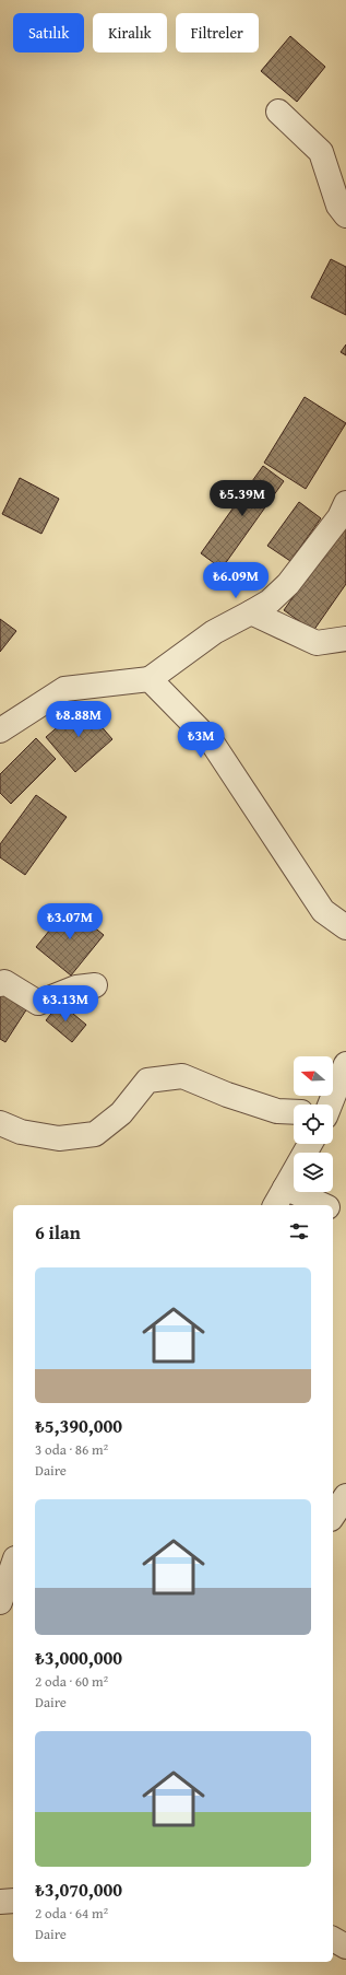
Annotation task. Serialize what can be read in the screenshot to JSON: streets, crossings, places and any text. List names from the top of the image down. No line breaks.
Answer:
{"north":"left","page":{"chip":["Satılık","Kiralık","Filtreler"],"price":["₺5.39M","₺6.09M","₺8.88M","₺3M","₺3.07M","₺3.13M"],"heading":"6 ilan","list":[{"name":"₺5,390,000","note":"3 oda · 86 m² · Daire"},{"name":"₺3,000,000","note":"2 oda · 60 m² · Daire"},{"name":"₺3,070,000","note":"2 oda · 64 m² · Daire"}]}}
